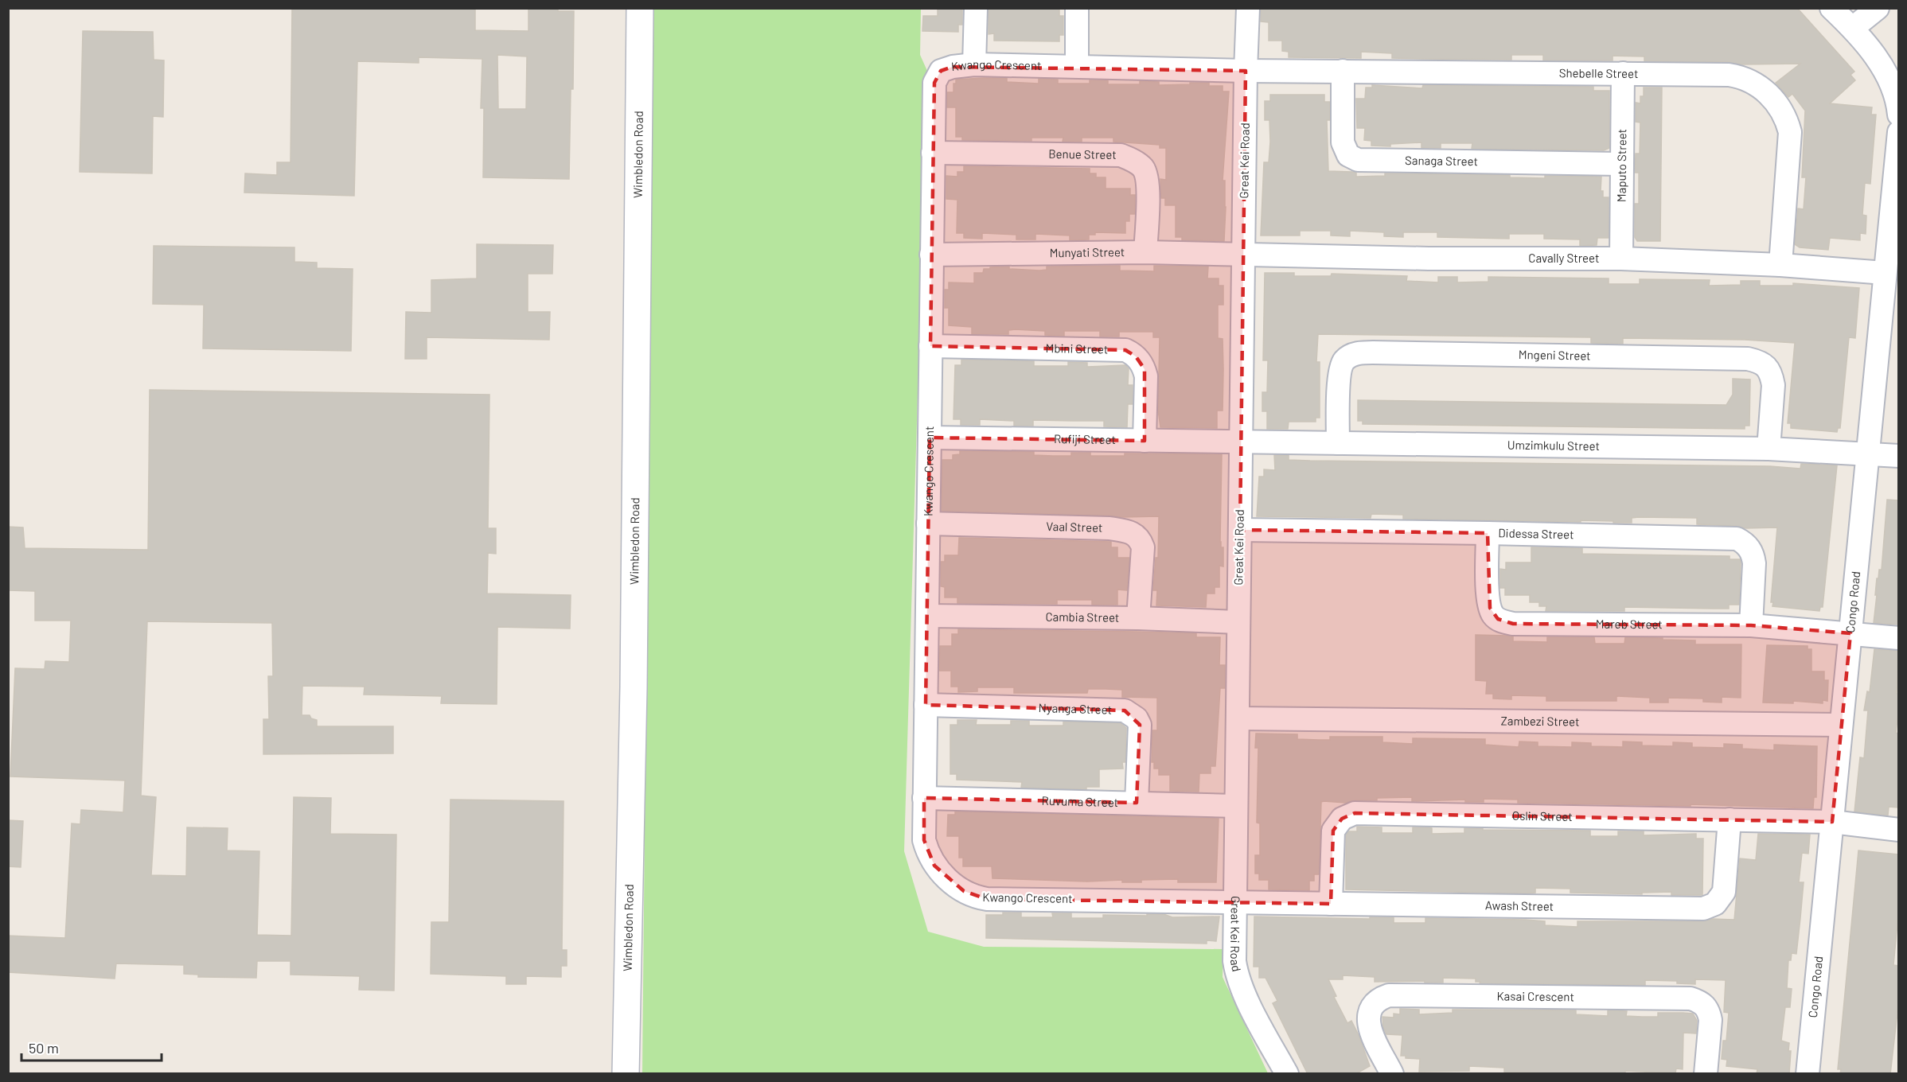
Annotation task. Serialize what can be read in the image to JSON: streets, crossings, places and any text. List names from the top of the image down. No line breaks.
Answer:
{"streets":{"main road":["Wimbledon Road"],"street":["Kwango Crescent","Shebelle Street","Benue Street","Great Kei Road","Sanaga Street","Maputo Street","Munyati Street","Cavally Street","Mbini Street","Mngeni Street","Rufiji Street","Umzimkulu Street","Vaal Street","Didessa Street","Congo Road","Cambia Street","Mareb Street","Nyanga Street","Zambezi Street","Ruvuma Street","Oslin Street","Awash Street","Kasai Crescent"]},"crossings":[["Kwango Crescent","Shebelle Street"],["Kwango Crescent","Benue Street"],["Kwango Crescent","Great Kei Road"],["Kwango Crescent","Munyati Street"],["Kwango Crescent","Mbini Street"],["Kwango Crescent","Rufiji Street"],["Kwango Crescent","Vaal Street"],["Kwango Crescent","Cambia Street"],["Kwango Crescent","Nyanga Street"],["Kwango Crescent","Ruvuma Street"],["Kwango Crescent","Awash Street"],["Shebelle Street","Great Kei Road"],["Shebelle Street","Sanaga Street"],["Shebelle Street","Maputo Street"],["Shebelle Street","Cavally Street"],["Benue Street","Munyati Street"],["Great Kei Road","Munyati Street"],["Great Kei Road","Cavally Street"],["Great Kei Road","Rufiji Street"],["Great Kei Road","Umzimkulu Street"],["Great Kei Road","Didessa Street"],["Great Kei Road","Cambia Street"],["Great Kei Road","Zambezi Street"],["Great Kei Road","Ruvuma Street"],["Great Kei Road","Awash Street"],["Sanaga Street","Maputo Street"],["Maputo Street","Cavally Street"],["Munyati Street","Cavally Street"],["Cavally Street","Congo Road"],["Mbini Street","Rufiji Street"],["Mngeni Street","Umzimkulu Street"],["Rufiji Street","Umzimkulu Street"],["Umzimkulu Street","Congo Road"],["Vaal Street","Cambia Street"],["Didessa Street","Mareb Street"],["Congo Road","Mareb Street"],["Congo Road","Zambezi Street"],["Congo Road","Oslin Street"],["Nyanga Street","Ruvuma Street"],["Oslin Street","Awash Street"]],"scale_bar":"50 m"}
